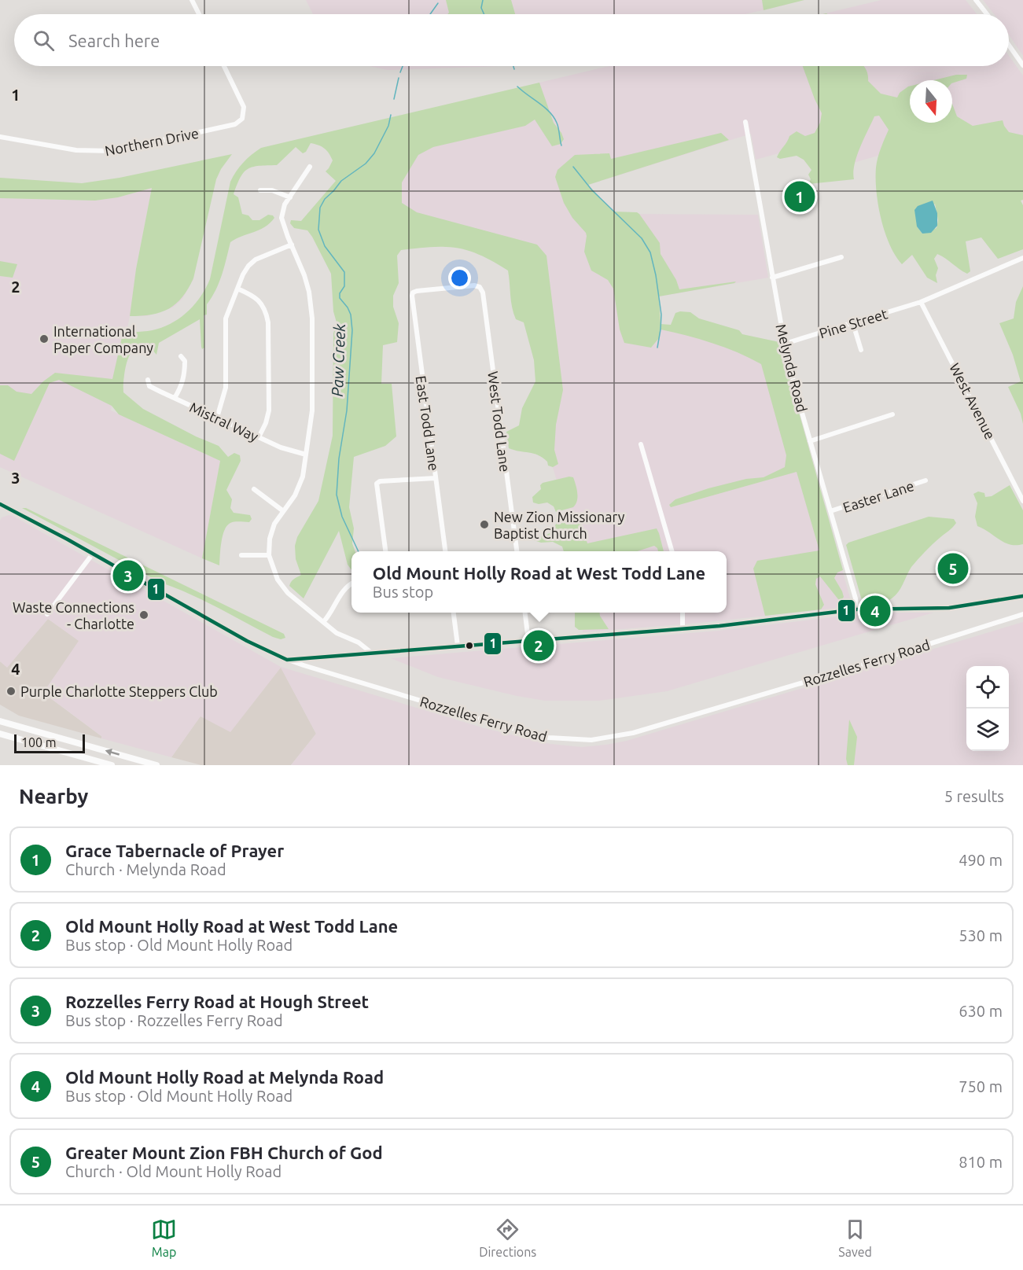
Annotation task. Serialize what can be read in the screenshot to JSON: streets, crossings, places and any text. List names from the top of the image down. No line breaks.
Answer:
{"streets":{"street":["Northern Drive","Pine Street","Melynda Road","West Avenue","Mistral Way","West Todd Lane","East Todd Lane","Easter Lane","Rozzelles Ferry Road"]},"crossings":[["Pine Street","Melynda Road"],["Pine Street","West Avenue"],["Melynda Road","Easter Lane"],["West Todd Lane","East Todd Lane"]],"water":["Paw Creek"],"places":["International Paper Company","New Zion Missionary Baptist Church","Waste Connections - Charlotte","Purple Charlotte Steppers Club"],"lines":["transit line 1"],"scale_bar":"100 m","north":"bottom","page":{"search":"Search here","pins":["1","5","3","4","2"],"popup":["Old Mount Holly Road at West Todd Lane","Bus stop"],"scale":"100 m","heading":["Nearby","5 results"],"list":[{"mark":"1","name":"Grace Tabernacle of Prayer","note":"Church · Melynda Road","value":"490 m"},{"mark":"2","name":"Old Mount Holly Road at West Todd Lane","note":"Bus stop · Old Mount Holly Road","value":"530 m"},{"mark":"3","name":"Rozzelles Ferry Road at Hough Street","note":"Bus stop · Rozzelles Ferry Road","value":"630 m"},{"mark":"4","name":"Old Mount Holly Road at Melynda Road","note":"Bus stop · Old Mount Holly Road","value":"750 m"},{"mark":"5","name":"Greater Mount Zion FBH Church of God","note":"Church · Old Mount Holly Road","value":"810 m"}],"nav":["Map","Directions","Saved"]},"grid":{"rows":["1","2","3","4"]}}
